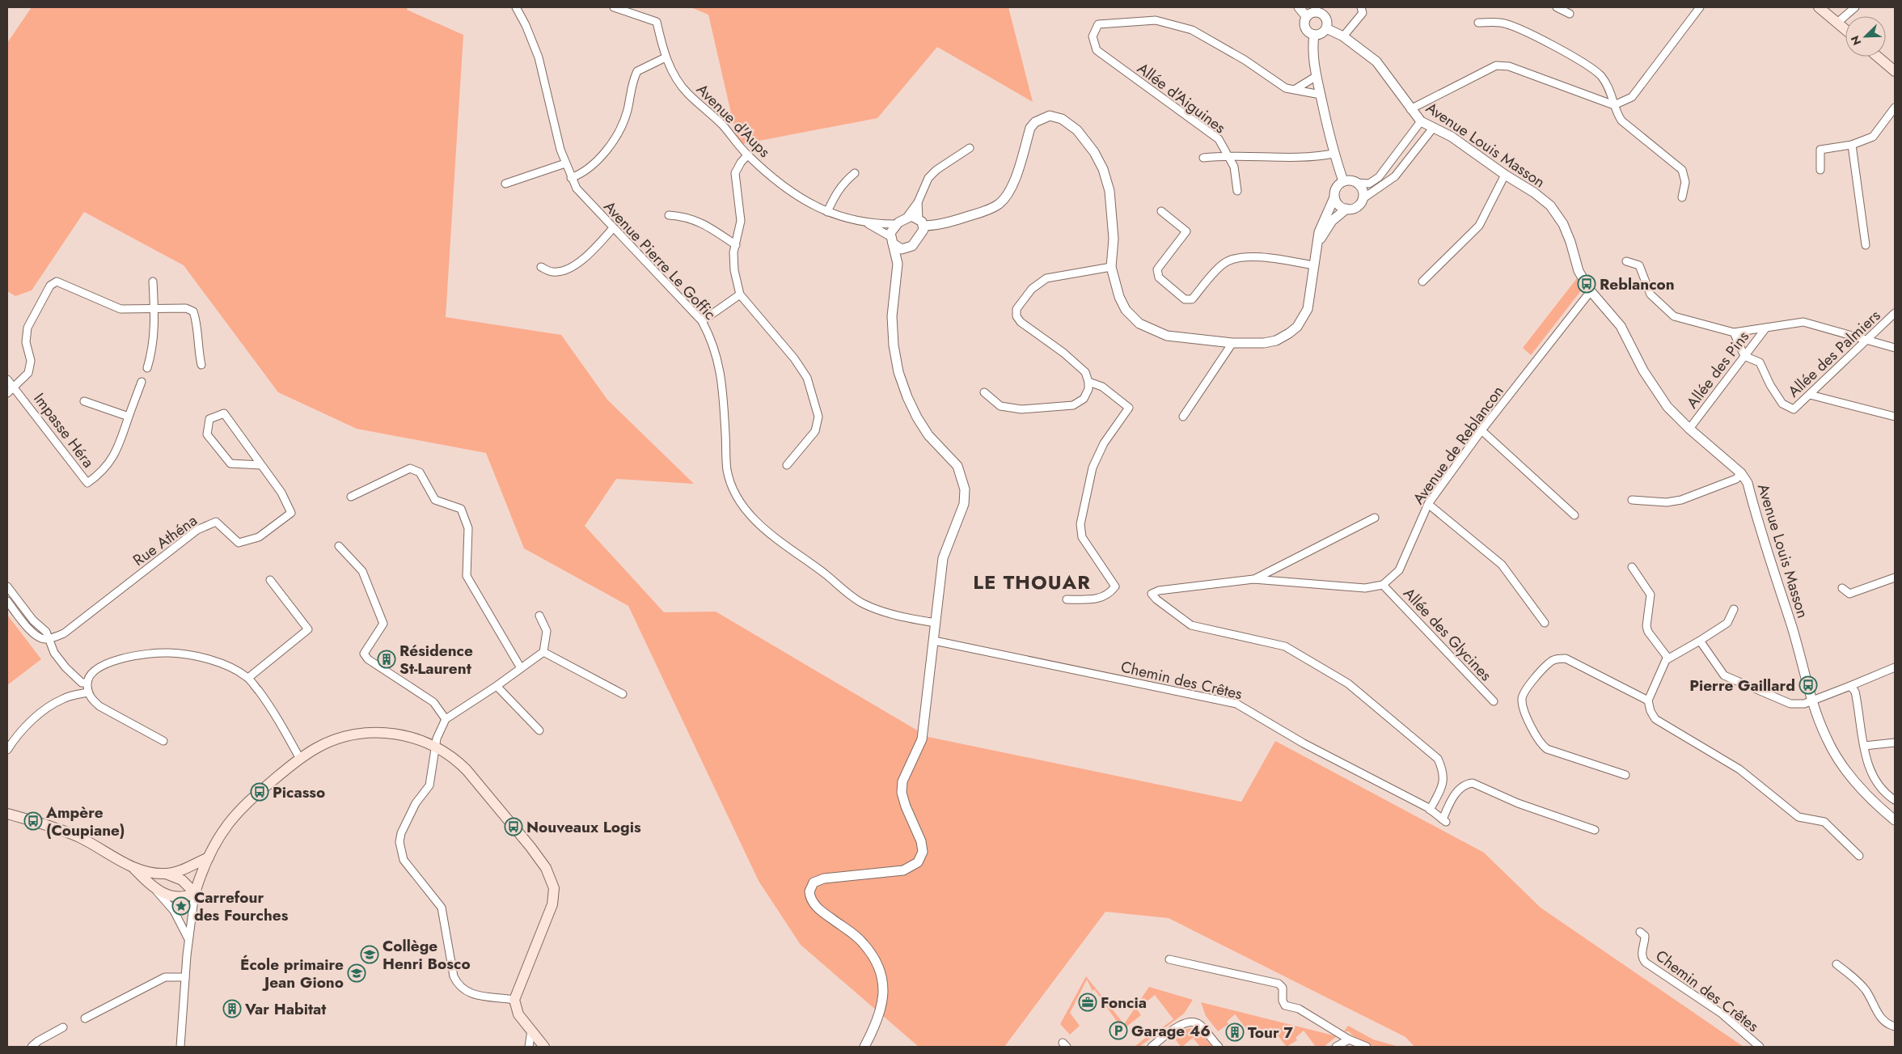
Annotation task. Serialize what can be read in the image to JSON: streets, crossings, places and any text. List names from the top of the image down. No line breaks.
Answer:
{"streets":{"street":["Allée d'Aiguines","Avenue d'Aups","Avenue Louis Masson","Avenue Pierre Le Goffic","Allée des Palmiers","Allée des Pins","Impasse Héra","Avenue de Reblancon","Rue Athéna","Allée des Glycines","Chemin des Crêtes"]},"crossings":[["Avenue Louis Masson","Allée des Pins"],["Avenue Louis Masson","Avenue de Reblancon"],["Allée des Palmiers","Allée des Pins"],["Avenue de Reblancon","Allée des Glycines"]],"districts":["LE THOUAR"],"places":{"bus stop":["Reblancon","Pierre Gaillard","Picasso","Ampère (Coupiane)","Nouveaux Logis"],"building":["Résidence St-Laurent","Var Habitat","Tour 7"],"place":["Carrefour des Fourches"],"school or university":["Collège Henri Bosco","École primaire Jean Giono"],"office":["Foncia"],"parking":["Garage 46"]},"north":"bottom left"}
